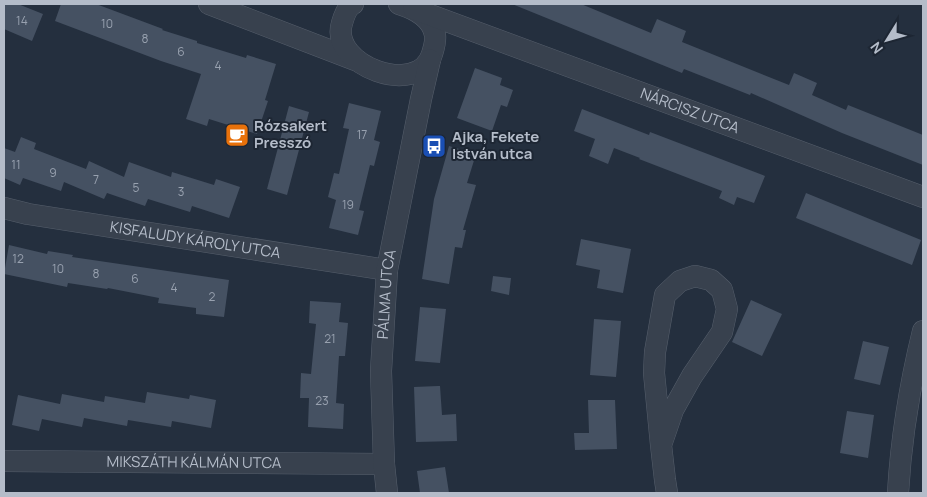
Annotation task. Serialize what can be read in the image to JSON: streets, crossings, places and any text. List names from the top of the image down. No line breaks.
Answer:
{"streets":{"street":["NÁRCISZ UTCA","KISFALUDY KÁROLY UTCA","PÁLMA UTCA","MIKSZÁTH KÁLMÁN UTCA"]},"crossings":[["KISFALUDY KÁROLY UTCA","PÁLMA UTCA"],["PÁLMA UTCA","MIKSZÁTH KÁLMÁN UTCA"]],"places":{"cafe":["Rózsakert Presszó"],"bus stop":["Ajka, Fekete István utca"]},"house_numbers":["14","10","8","6","4","17","11","9","7","5","3","19","12","10","8","6","4","2","21","23"],"north":"bottom left"}
